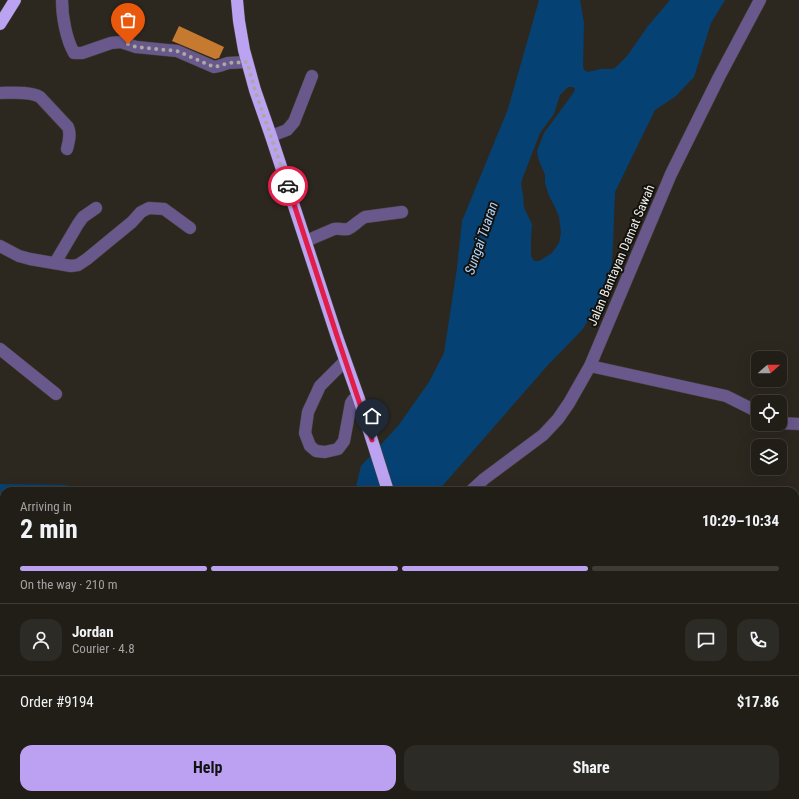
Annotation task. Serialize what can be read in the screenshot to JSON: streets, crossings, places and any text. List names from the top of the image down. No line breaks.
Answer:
{"streets":{"street":["Jalan Bantayan Damat Sawah"]},"water":["Sungai Tuaran"],"north":"right","page":{"heading":["2 min","Arriving in","10:29–10:34"],"panel":["Jordan","Courier · 4.8","Order #9194","$17.86"],"bar":"On the way · 210 m","buttons":["Help","Share"]}}
